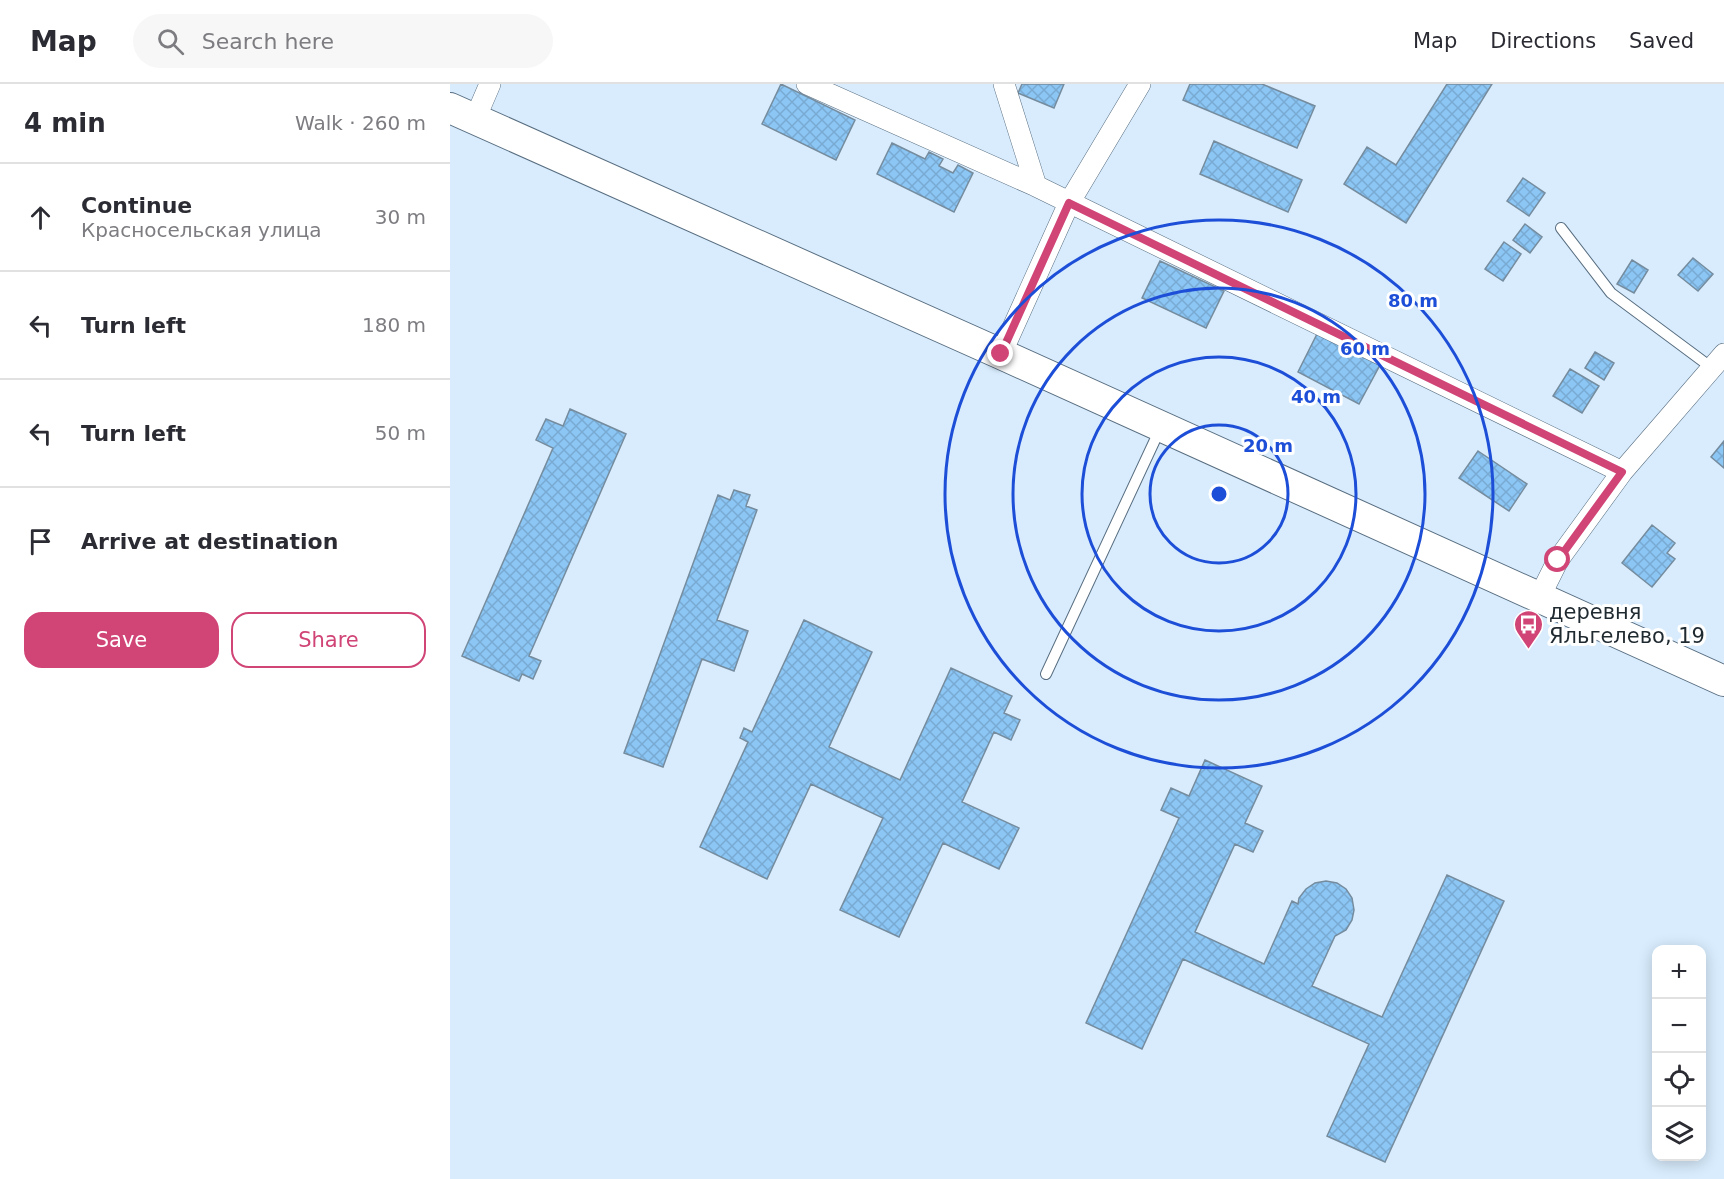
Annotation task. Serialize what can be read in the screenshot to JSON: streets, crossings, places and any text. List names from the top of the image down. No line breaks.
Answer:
{"places":{"bus stop":["деревня Яльгелево, 19"]},"page":{"header":"Map","search":"Search here","nav":["Map","Directions","Saved"],"heading":["4 min","Walk · 260 m"],"list":[["Continue","Красносельская улица","30 m"],["Turn left","180 m"],["Turn left","50 m"],"Arrive at destination"],"buttons":["Save","Share"],"map_buttons":["+","−"]},"rings":["80 m","60 m","40 m","20 m"]}
